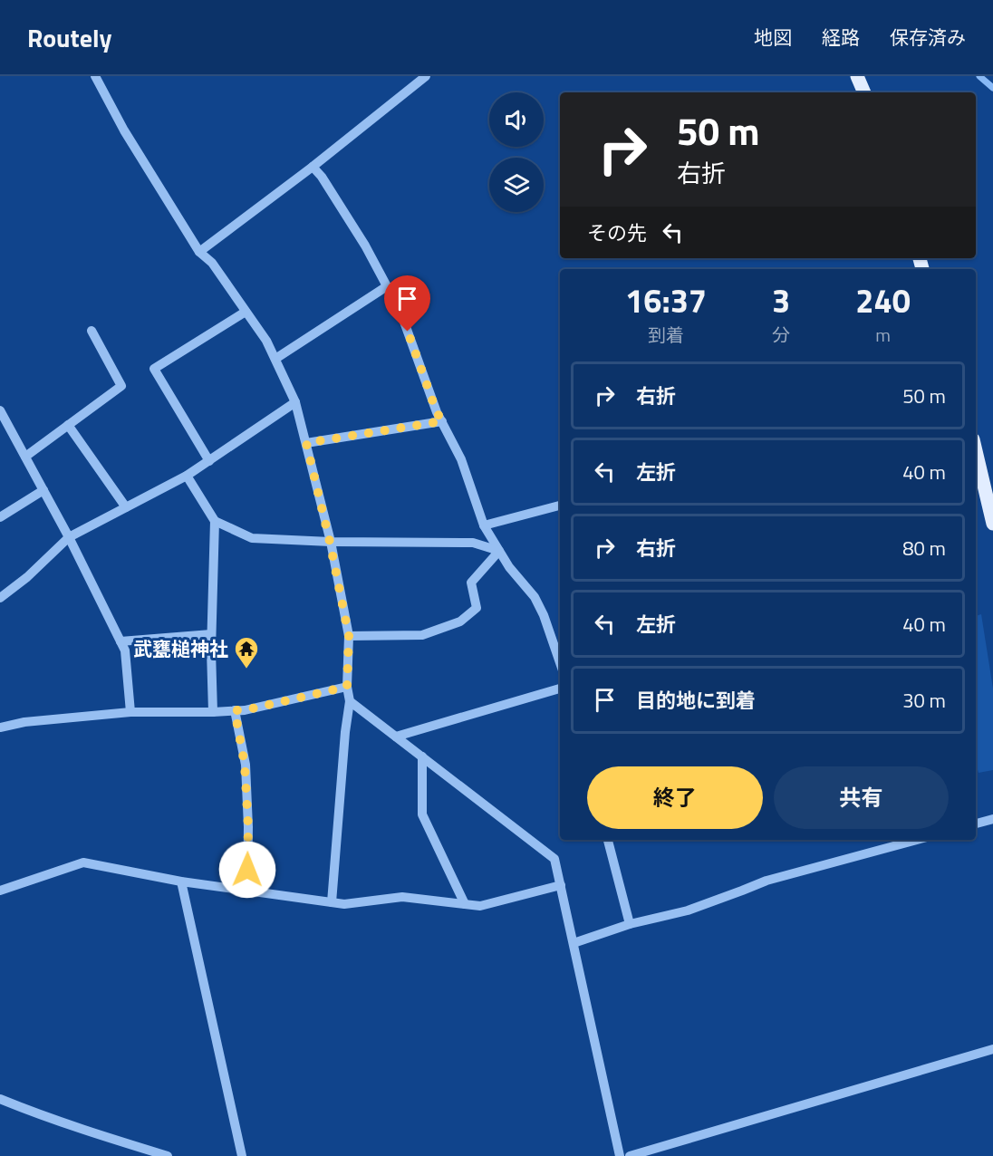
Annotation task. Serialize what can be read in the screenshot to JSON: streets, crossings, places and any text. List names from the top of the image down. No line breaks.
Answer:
{"places":{"temple":["武甕槌神社"]},"page":{"header":"Routely","nav":["地図","経路","保存済み"],"turn":["50 m","右折"],"then":"その先","eta":["16:37","到着","3","分","240","m"],"list":[{"name":"右折","value":"50 m"},{"name":"左折","value":"40 m"},{"name":"右折","value":"80 m"},{"name":"左折","value":"40 m"},{"name":"目的地に到着","value":"30 m"}],"buttons":["終了","共有"]}}
